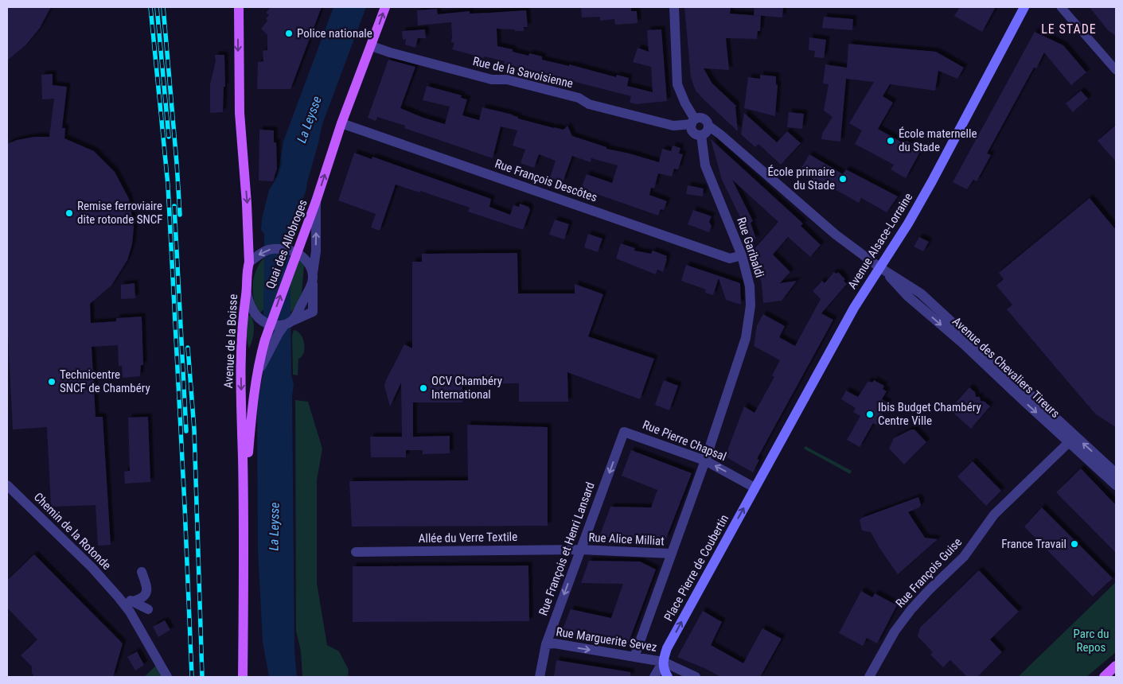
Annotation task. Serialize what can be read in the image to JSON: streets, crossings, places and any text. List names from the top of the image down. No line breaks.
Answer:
{"streets":{"main road":["Avenue Alsace-Lorraine","Quai des Allobroges","Avenue de la Boisse","Place Pierre de Coubertin"],"street":["Rue de la Savoisienne","Rue François Descôtes","Rue Garibaldi","Avenue des Chevaliers Tireurs","Rue Pierre Chapsal","Chemin de la Rotonde","Allée du Verre Textile","Rue Alice Milliat","Rue François et Henri Lansard","Rue François Guise","Rue Marguerite Sevez"]},"crossings":[["Rue de la Savoisienne","Quai des Allobroges"],["Rue de la Savoisienne","Rue Garibaldi"],["Rue de la Savoisienne","Avenue des Chevaliers Tireurs"],["Rue François Descôtes","Quai des Allobroges"],["Rue François Descôtes","Rue Garibaldi"],["Avenue Alsace-Lorraine","Avenue des Chevaliers Tireurs"],["Avenue Alsace-Lorraine","Rue Pierre Chapsal"],["Avenue Alsace-Lorraine","Place Pierre de Coubertin"],["Quai des Allobroges","Avenue de la Boisse"],["Rue Garibaldi","Avenue des Chevaliers Tireurs"],["Rue Garibaldi","Rue Pierre Chapsal"],["Rue Garibaldi","Rue Alice Milliat"],["Rue Garibaldi","Rue Marguerite Sevez"],["Avenue des Chevaliers Tireurs","Rue François Guise"],["Rue Pierre Chapsal","Rue François et Henri Lansard"],["Rue Pierre Chapsal","Place Pierre de Coubertin"],["Allée du Verre Textile","Rue Alice Milliat"],["Allée du Verre Textile","Rue François et Henri Lansard"],["Rue Alice Milliat","Rue François et Henri Lansard"],["Rue François et Henri Lansard","Rue Marguerite Sevez"],["Place Pierre de Coubertin","Rue Marguerite Sevez"]],"one_way":["Quai des Allobroges","Avenue de la Boisse","Rue Pierre Chapsal","Rue François et Henri Lansard","Place Pierre de Coubertin","Rue Marguerite Sevez"],"districts":["LE STADE"],"water":["La Leysse"],"parks":["Parc du Repos"],"places":["Police nationale","École maternelle du Stade","École primaire du Stade","Remise ferroviaire dite rotonde SNCF","Technicentre SNCF de Chambéry","OCV Chambéry International","Ibis Budget Chambéry Centre Ville","France Travail"]}
